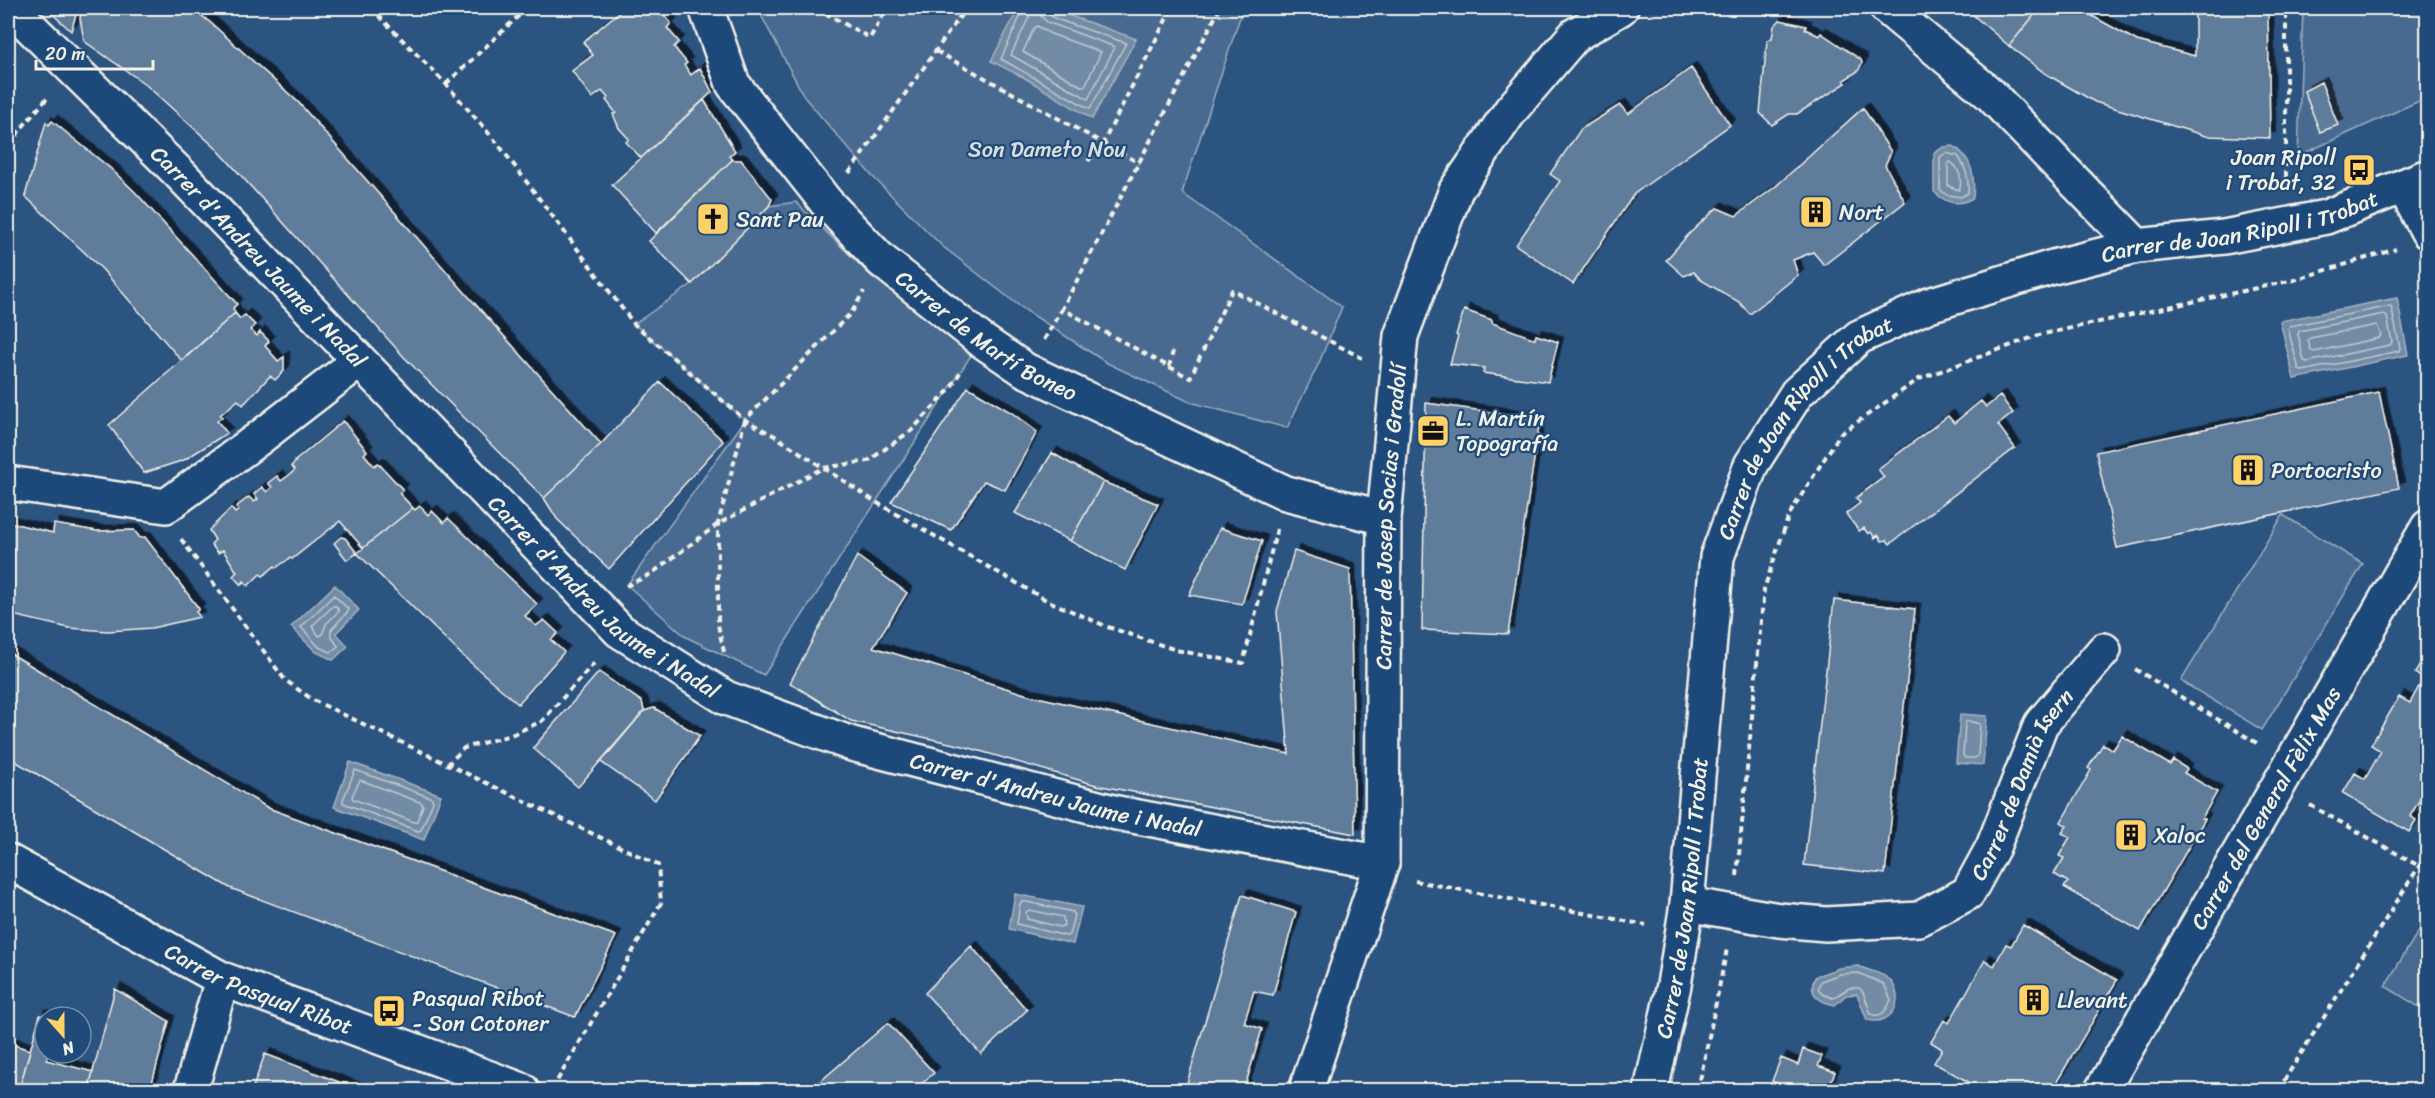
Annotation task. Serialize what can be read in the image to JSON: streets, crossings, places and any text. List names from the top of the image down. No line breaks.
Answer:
{"streets":{"street":["Carrer de Joan Ripoll i Trobat","Carrer d'Andreu Jaume i Nadal","Carrer de Martí Boneo","Carrer de Josep Socias i Gradolí","Carrer de Damià Isern","Carrer del General Fèlix Mas","Carrer Pasqual Ribot"]},"crossings":[["Carrer de Joan Ripoll i Trobat","Carrer de Damià Isern"],["Carrer d'Andreu Jaume i Nadal","Carrer de Josep Socias i Gradolí"],["Carrer de Martí Boneo","Carrer de Josep Socias i Gradolí"]],"parks":["Son Dameto Nou"],"places":{"bus stop":["Joan Ripoll i Trobat, 32","Pasqual Ribot - Son Cotoner"],"building":["Nort","Portocristo","Xaloc","Llevant"],"church":["Sant Pau"],"office":["L. Martín Topografía"]},"scale_bar":"20 m","north":"bottom"}
